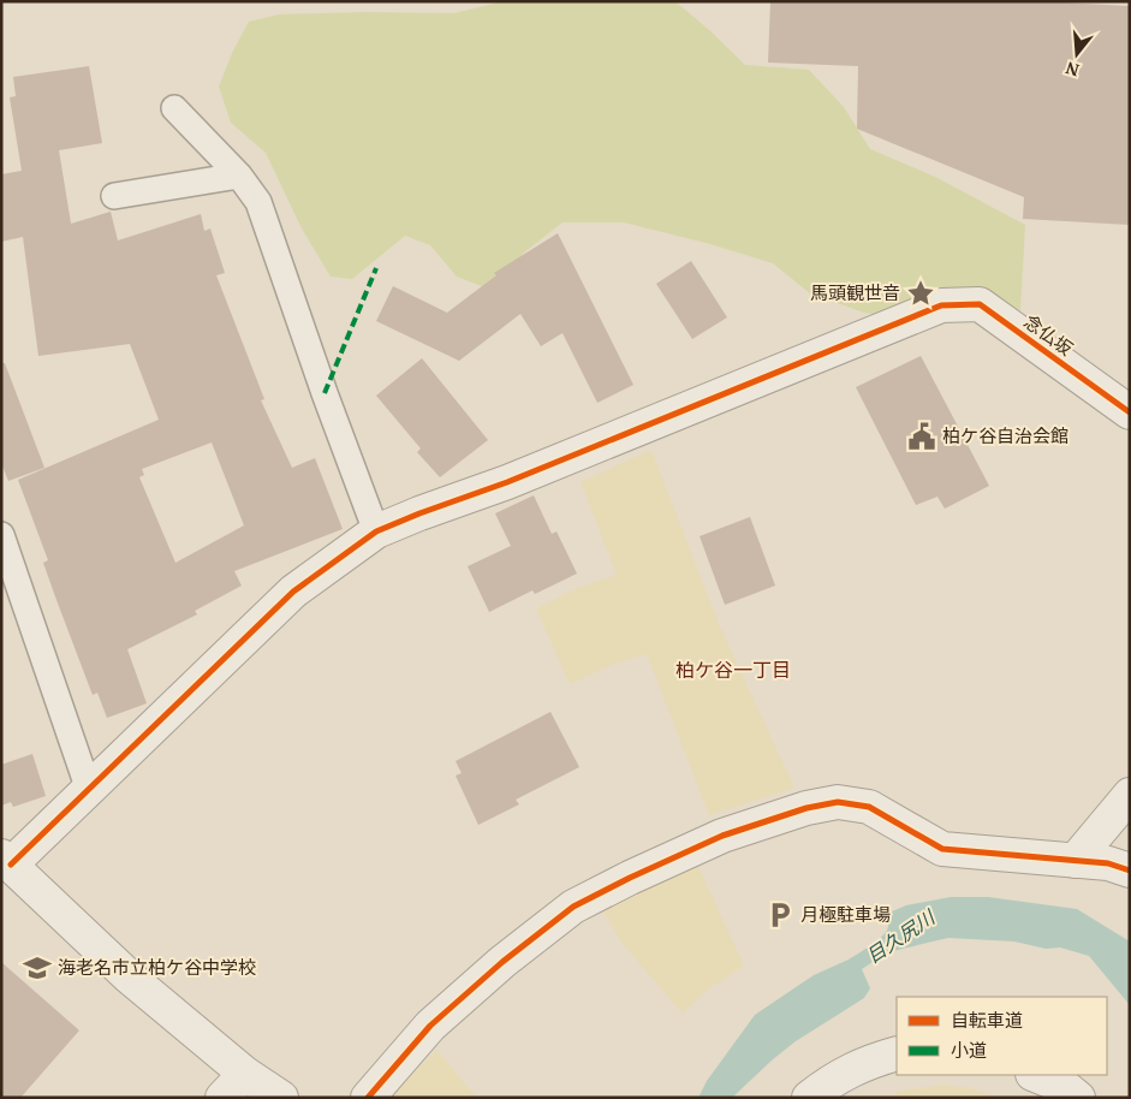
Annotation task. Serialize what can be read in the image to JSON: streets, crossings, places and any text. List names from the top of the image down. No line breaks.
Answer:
{"streets":{"street":["念仏坂"]},"districts":["柏ケ谷一丁目"],"water":["目久尻川"],"places":{"place":["馬頭観世音"],"public building":["柏ケ谷自治会館"],"parking":["月極駐車場"],"school or university":["海老名市立柏ケ谷中学校"]},"legend":["自転車道","小道"],"north":"bottom"}
